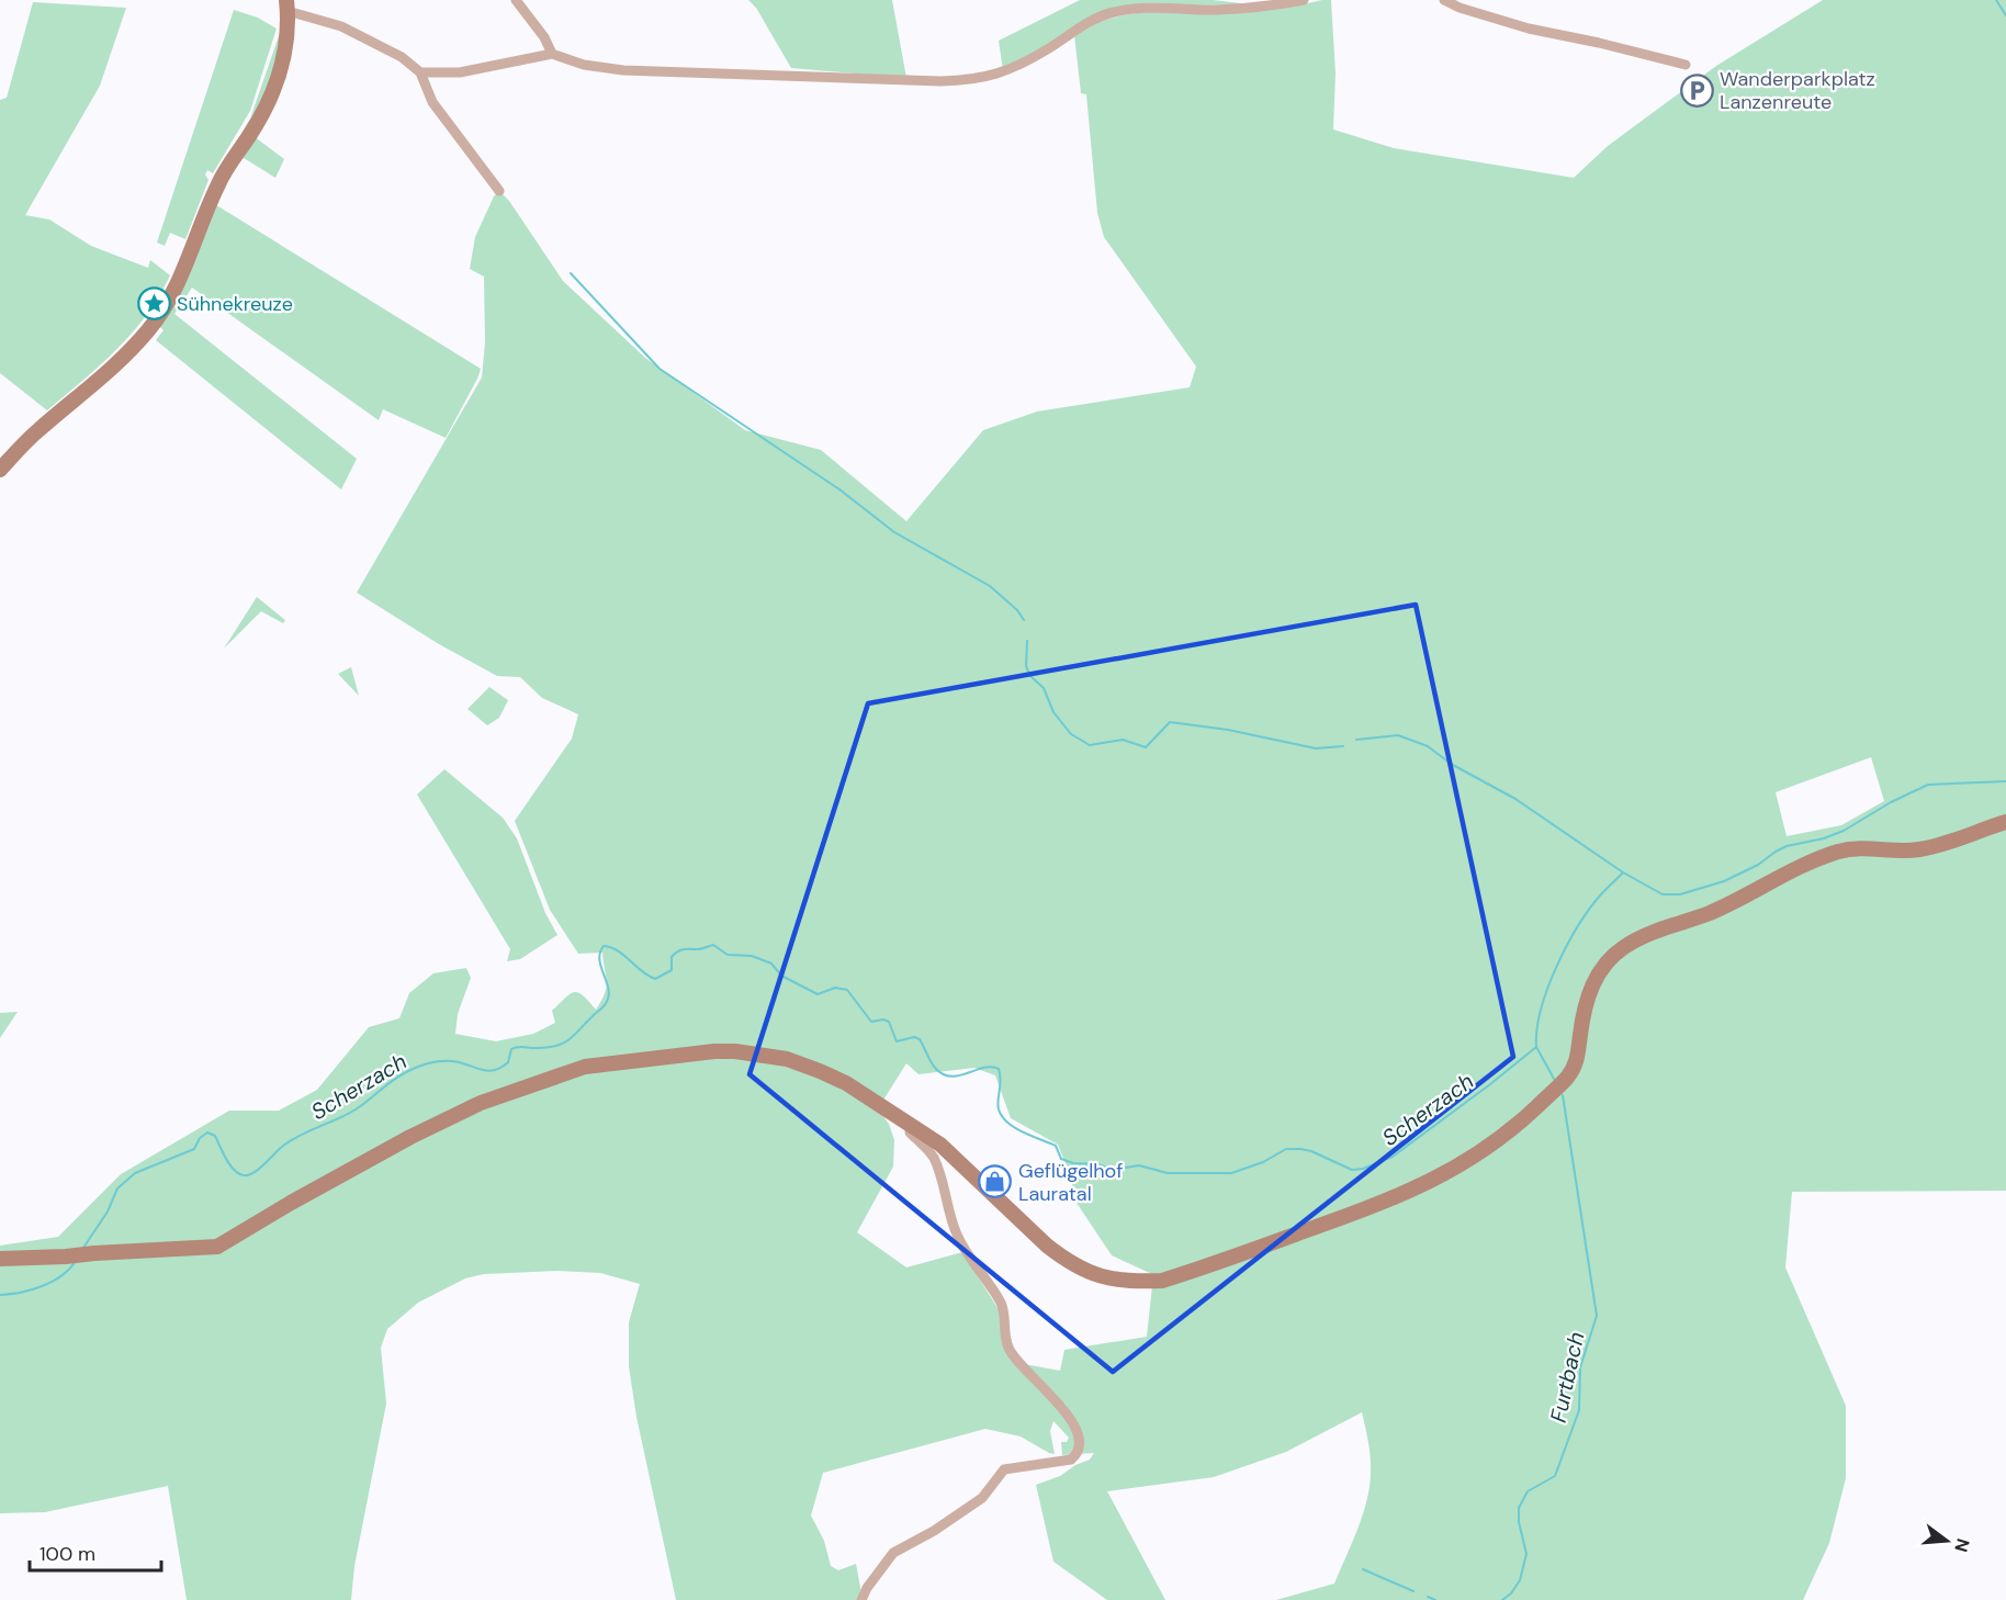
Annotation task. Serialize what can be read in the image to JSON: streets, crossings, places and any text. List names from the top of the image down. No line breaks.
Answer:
{"water":["Scherzach","Furtbach"],"places":{"parking":["Wanderparkplatz Lanzenreute"],"place":["Sühnekreuze"],"shop":["Geflügelhof Lauratal"]},"scale_bar":"100 m","north":"right"}
